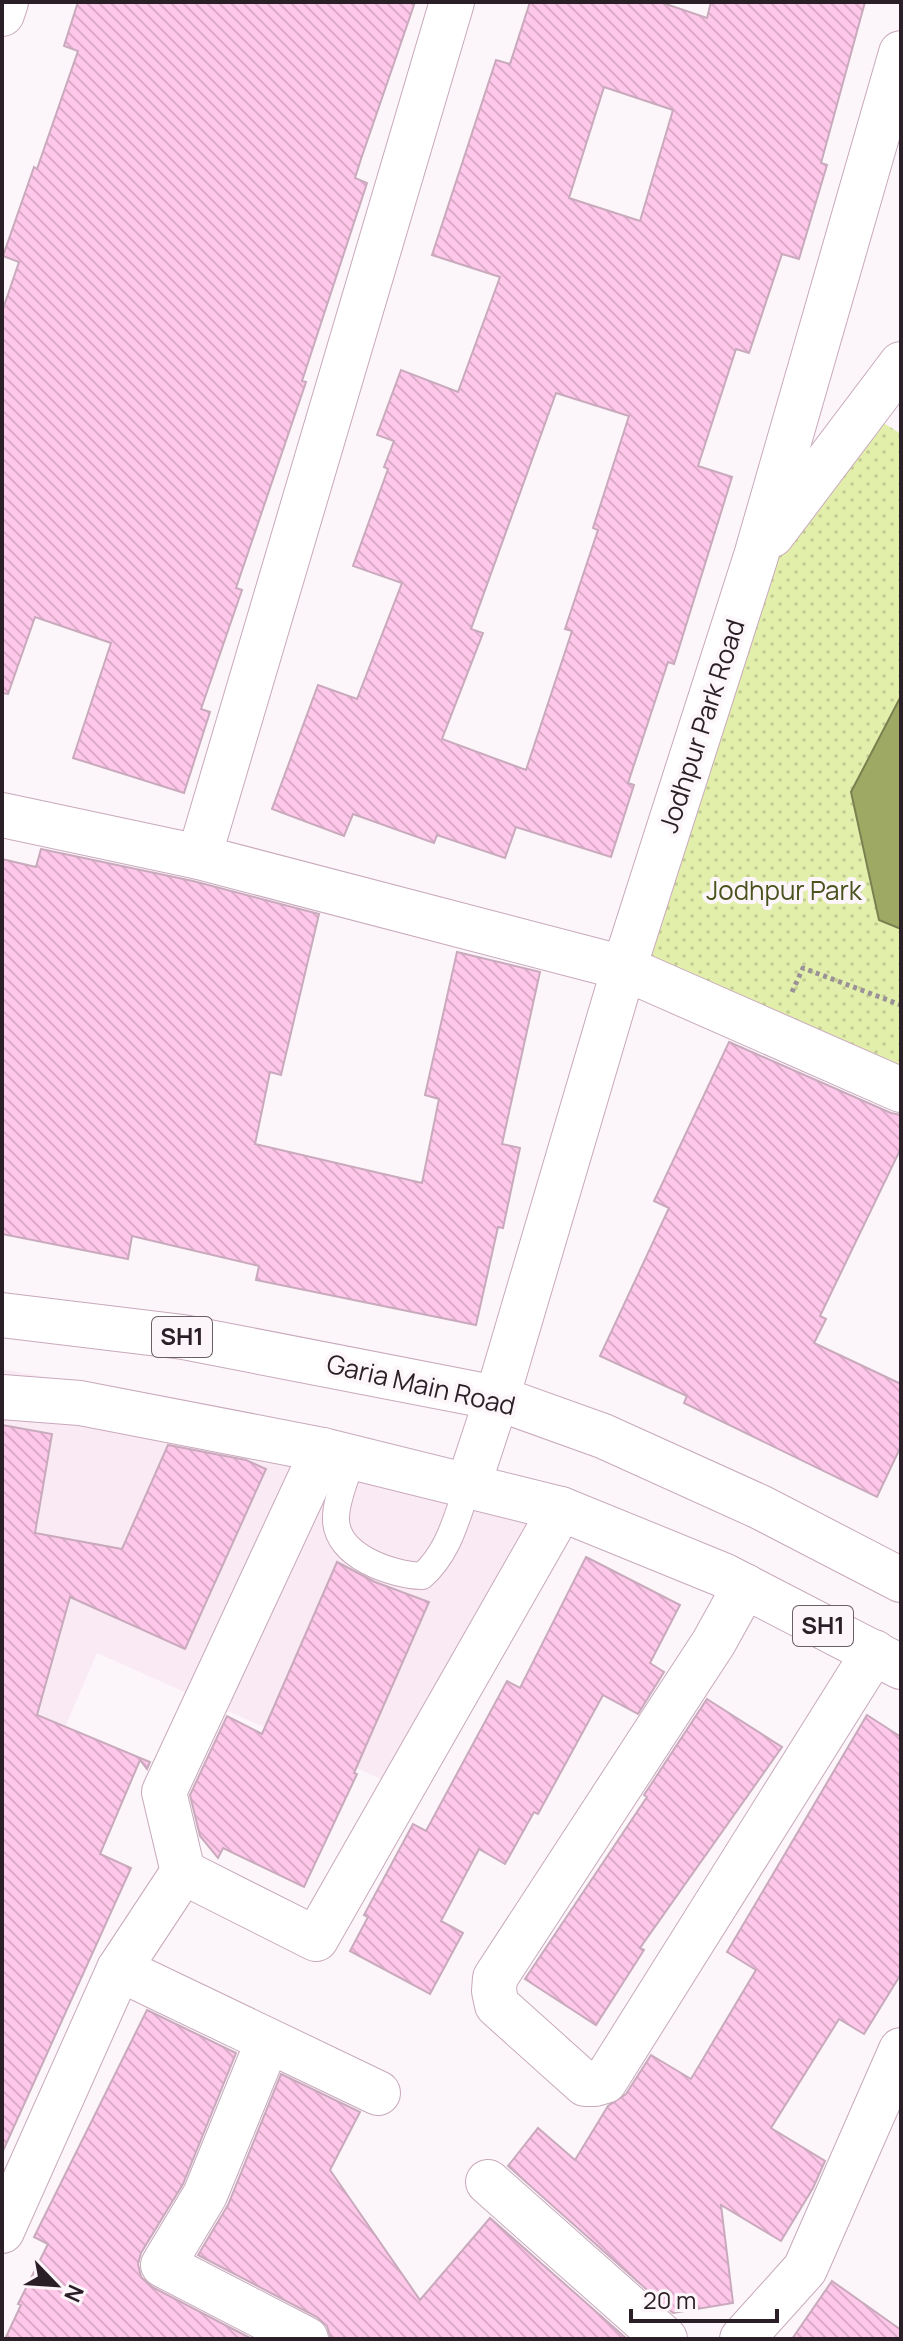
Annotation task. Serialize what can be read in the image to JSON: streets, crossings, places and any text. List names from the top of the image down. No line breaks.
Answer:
{"streets":{"street":["Jodhpur Park Road","SH1","Garia Main Road"]},"crossings":[["Jodhpur Park Road","SH1"],["Jodhpur Park Road","Garia Main Road"]],"parks":["Jodhpur Park"],"scale_bar":"20 m","north":"bottom right"}
